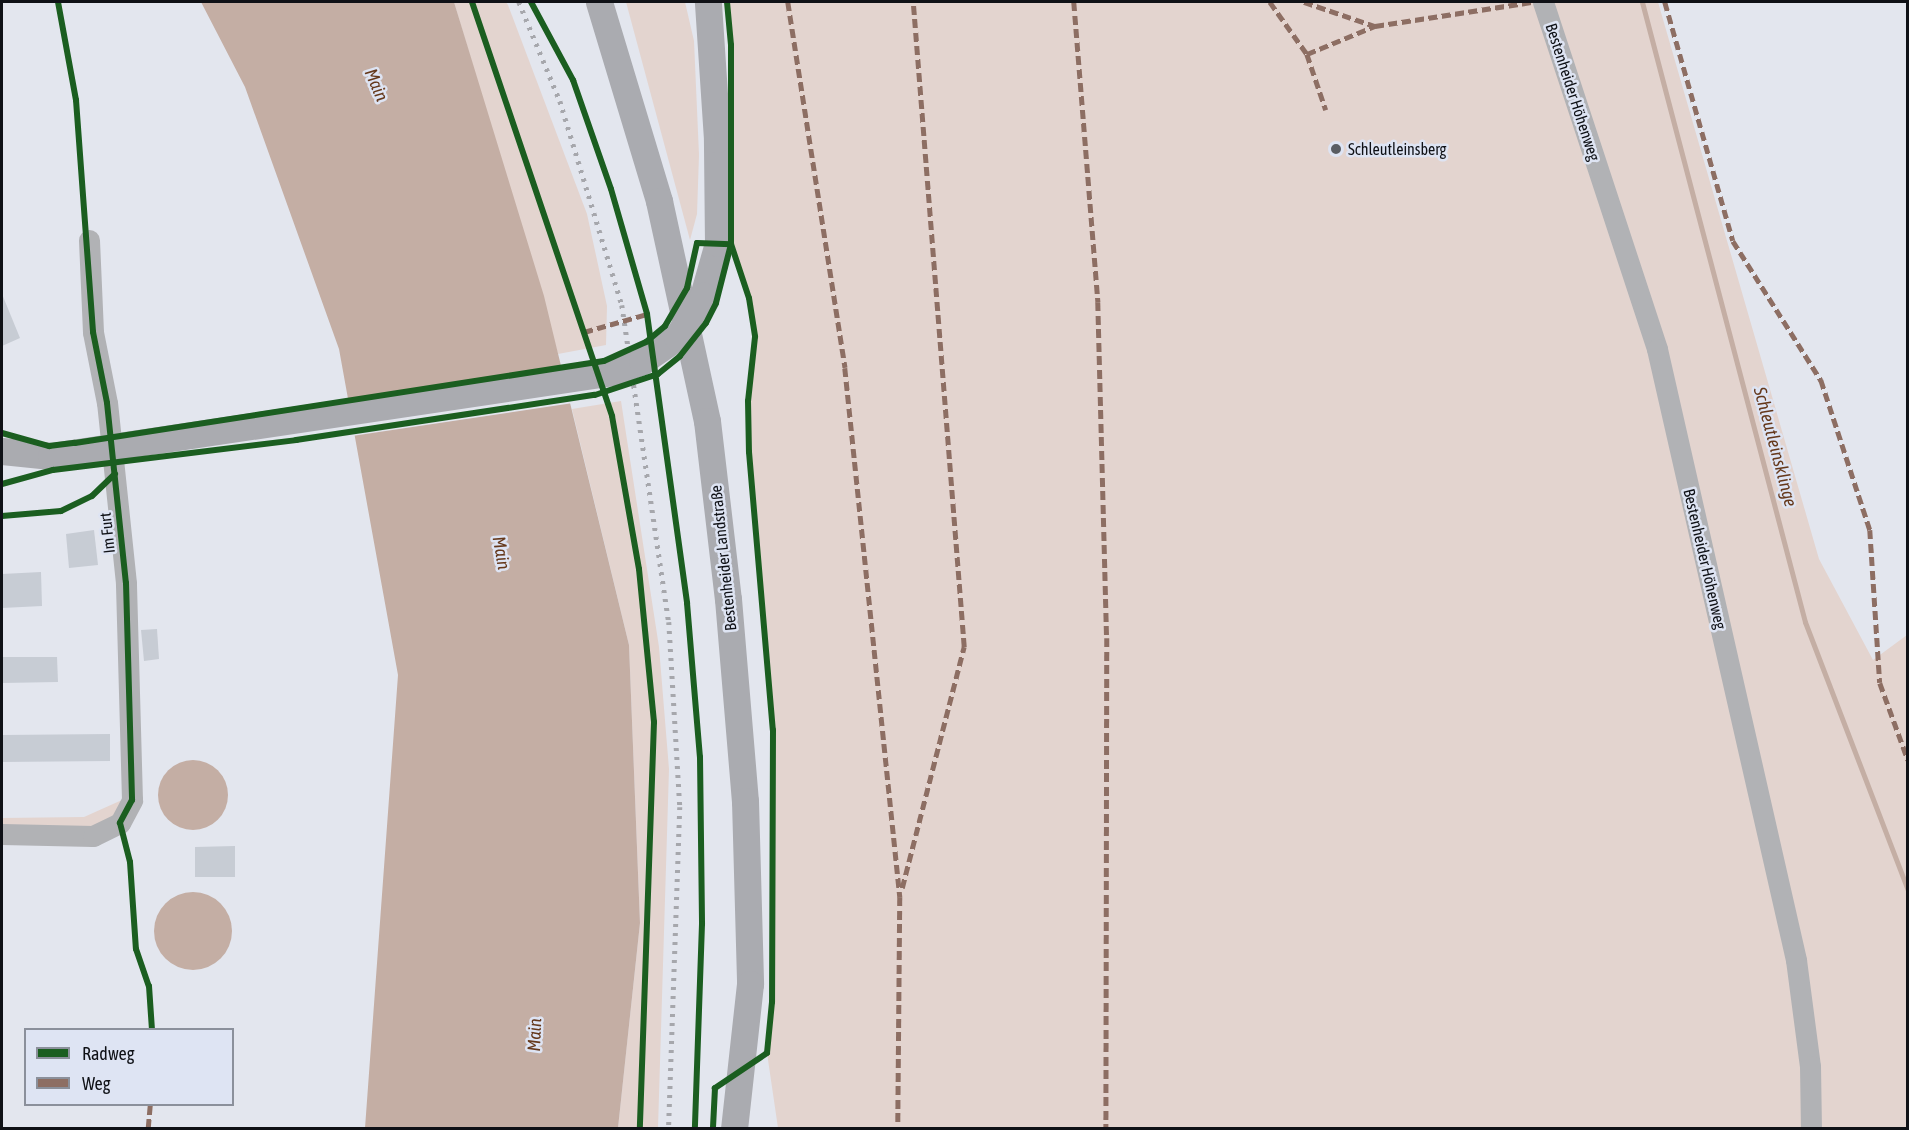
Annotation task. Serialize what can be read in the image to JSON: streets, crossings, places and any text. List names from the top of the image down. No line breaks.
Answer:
{"streets":{"main road":["Bestenheider Landstraße"],"street":["Bestenheider Höhenweg","Im Furt"]},"water":["Main","Schleutleinsklinge"],"places":["Schleutleinsberg"],"legend":["Radweg","Weg"]}
